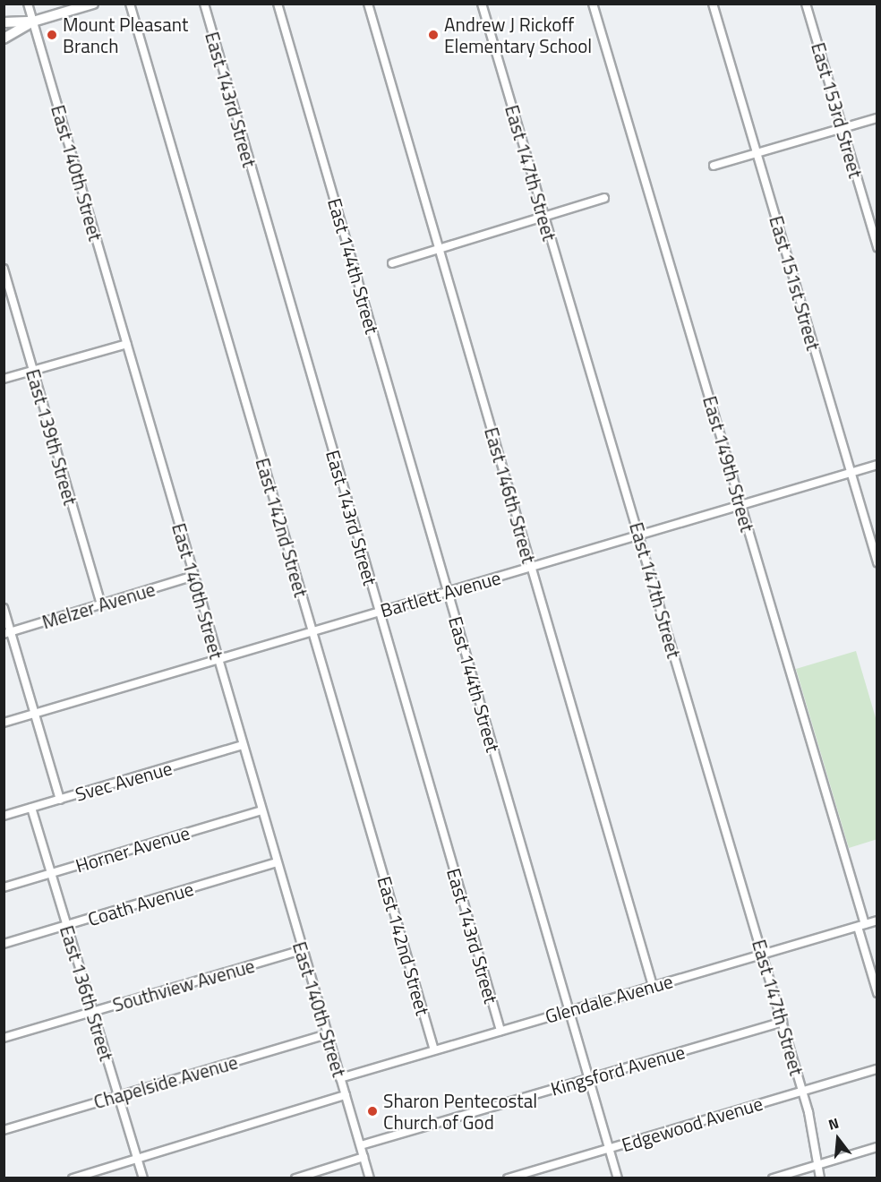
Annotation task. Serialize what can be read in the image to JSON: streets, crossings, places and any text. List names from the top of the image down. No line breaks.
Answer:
{"streets":{"street":["East 143rd Street","East 153rd Street","East 140th Street","East 147th Street","East 144th Street","East 151st Street","East 139th Street","East 149th Street","East 146th Street","East 142nd Street","Bartlett Avenue","Melzer Avenue","Svec Avenue","Horner Avenue","Coath Avenue","Southview Avenue","East 136th Street","Glendale Avenue","Kingsford Avenue","Chapelside Avenue","Edgewood Avenue"]},"crossings":[["East 143rd Street","Bartlett Avenue"],["East 143rd Street","Glendale Avenue"],["East 140th Street","Bartlett Avenue"],["East 140th Street","Melzer Avenue"],["East 140th Street","Svec Avenue"],["East 140th Street","Horner Avenue"],["East 140th Street","Coath Avenue"],["East 140th Street","Southview Avenue"],["East 140th Street","Glendale Avenue"],["East 140th Street","Kingsford Avenue"],["East 140th Street","Chapelside Avenue"],["East 147th Street","Bartlett Avenue"],["East 147th Street","Glendale Avenue"],["East 147th Street","Kingsford Avenue"],["East 147th Street","Edgewood Avenue"],["East 144th Street","Bartlett Avenue"],["East 144th Street","Glendale Avenue"],["East 144th Street","Kingsford Avenue"],["East 144th Street","Edgewood Avenue"],["East 151st Street","Bartlett Avenue"],["East 139th Street","Melzer Avenue"],["East 149th Street","Bartlett Avenue"],["East 149th Street","Glendale Avenue"],["East 146th Street","Bartlett Avenue"],["East 146th Street","Glendale Avenue"],["East 142nd Street","Bartlett Avenue"],["East 142nd Street","Glendale Avenue"],["Svec Avenue","East 136th Street"],["Horner Avenue","East 136th Street"],["Coath Avenue","East 136th Street"],["Southview Avenue","East 136th Street"],["East 136th Street","Chapelside Avenue"]],"places":["Mount Pleasant Branch","Andrew J Rickoff Elementary School","Sharon Pentecostal Church of God"],"north":"top"}
